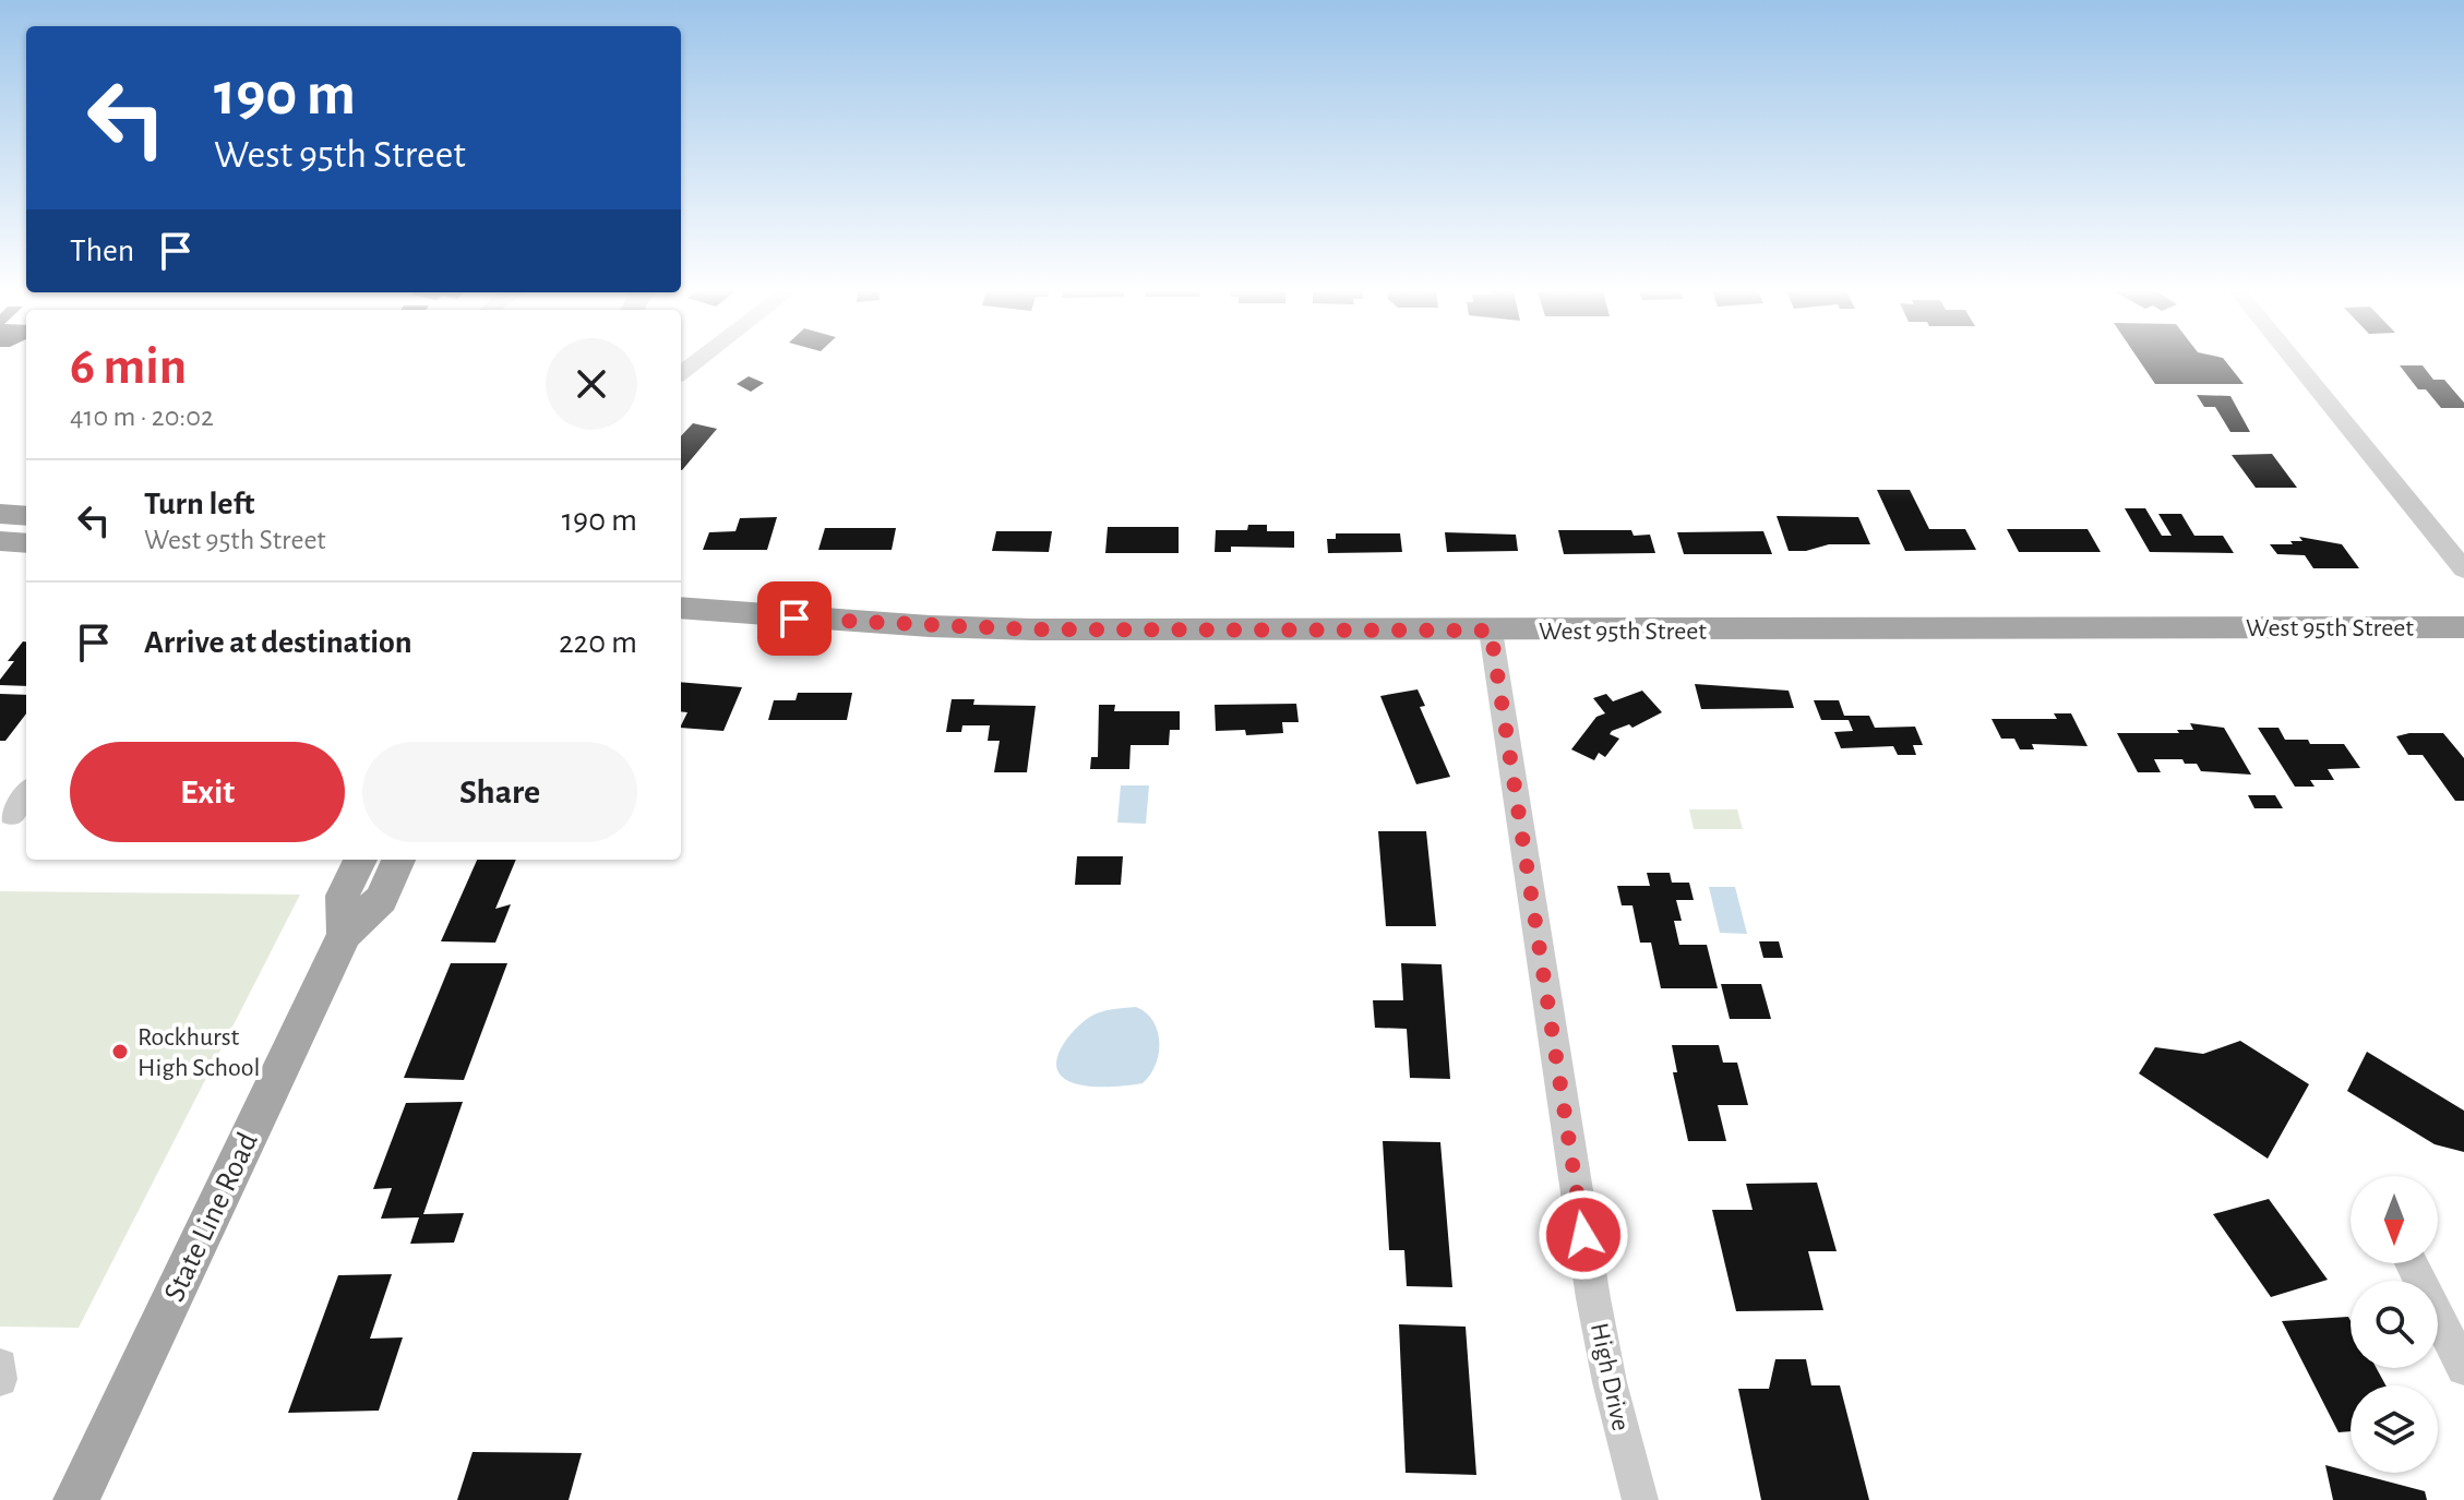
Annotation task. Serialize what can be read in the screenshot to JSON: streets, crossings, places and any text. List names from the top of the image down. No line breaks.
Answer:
{"streets":{"main road":["West 95th Street","State Line Road"],"street":["High Drive"]},"crossings":[["West 95th Street","High Drive"]],"places":["Rockhurst High School"],"north":"bottom","page":{"turn":["190 m","West 95th Street"],"then":"Then","heading":["6 min","410 m · 20:02"],"list":[{"name":"Turn left","note":"West 95th Street","value":"190 m"},{"name":"Arrive at destination","value":"220 m"}],"buttons":["Exit","Share"]}}
